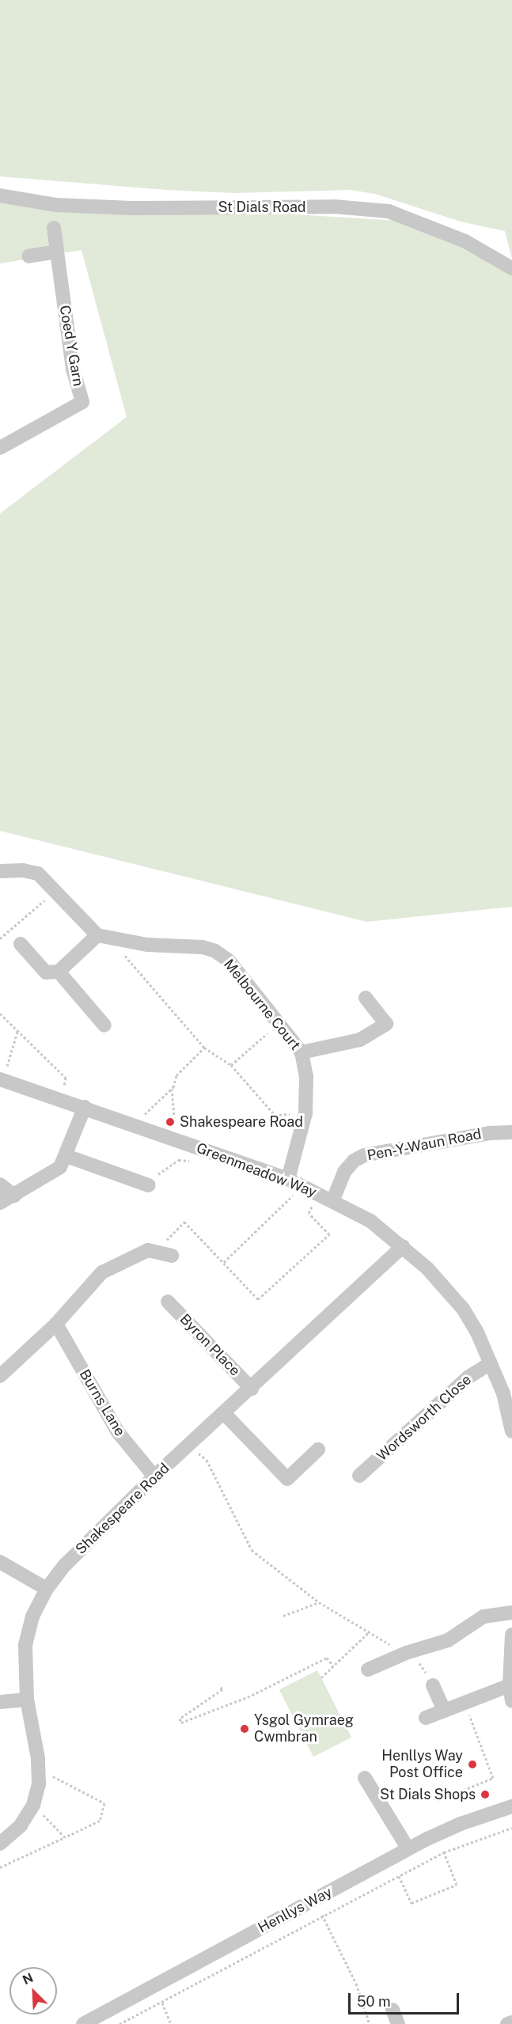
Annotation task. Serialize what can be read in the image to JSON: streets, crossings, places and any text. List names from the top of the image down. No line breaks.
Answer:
{"streets":{"street":["St Dials Road","Coed Y Garn","Melbourne Court","Pen-Y-Waun Road","Greenmeadow Way","Byron Place","Burns Lane","Wordsworth Close","Shakespeare Road","Henllys Way"]},"crossings":[["Melbourne Court","Greenmeadow Way"],["Pen-Y-Waun Road","Greenmeadow Way"],["Greenmeadow Way","Wordsworth Close"],["Greenmeadow Way","Shakespeare Road"],["Byron Place","Shakespeare Road"],["Burns Lane","Shakespeare Road"]],"places":["Shakespeare Road","Ysgol Gymraeg Cwmbran","Henllys Way Post Office","St Dials Shops"],"scale_bar":"50 m","north":"top left"}
